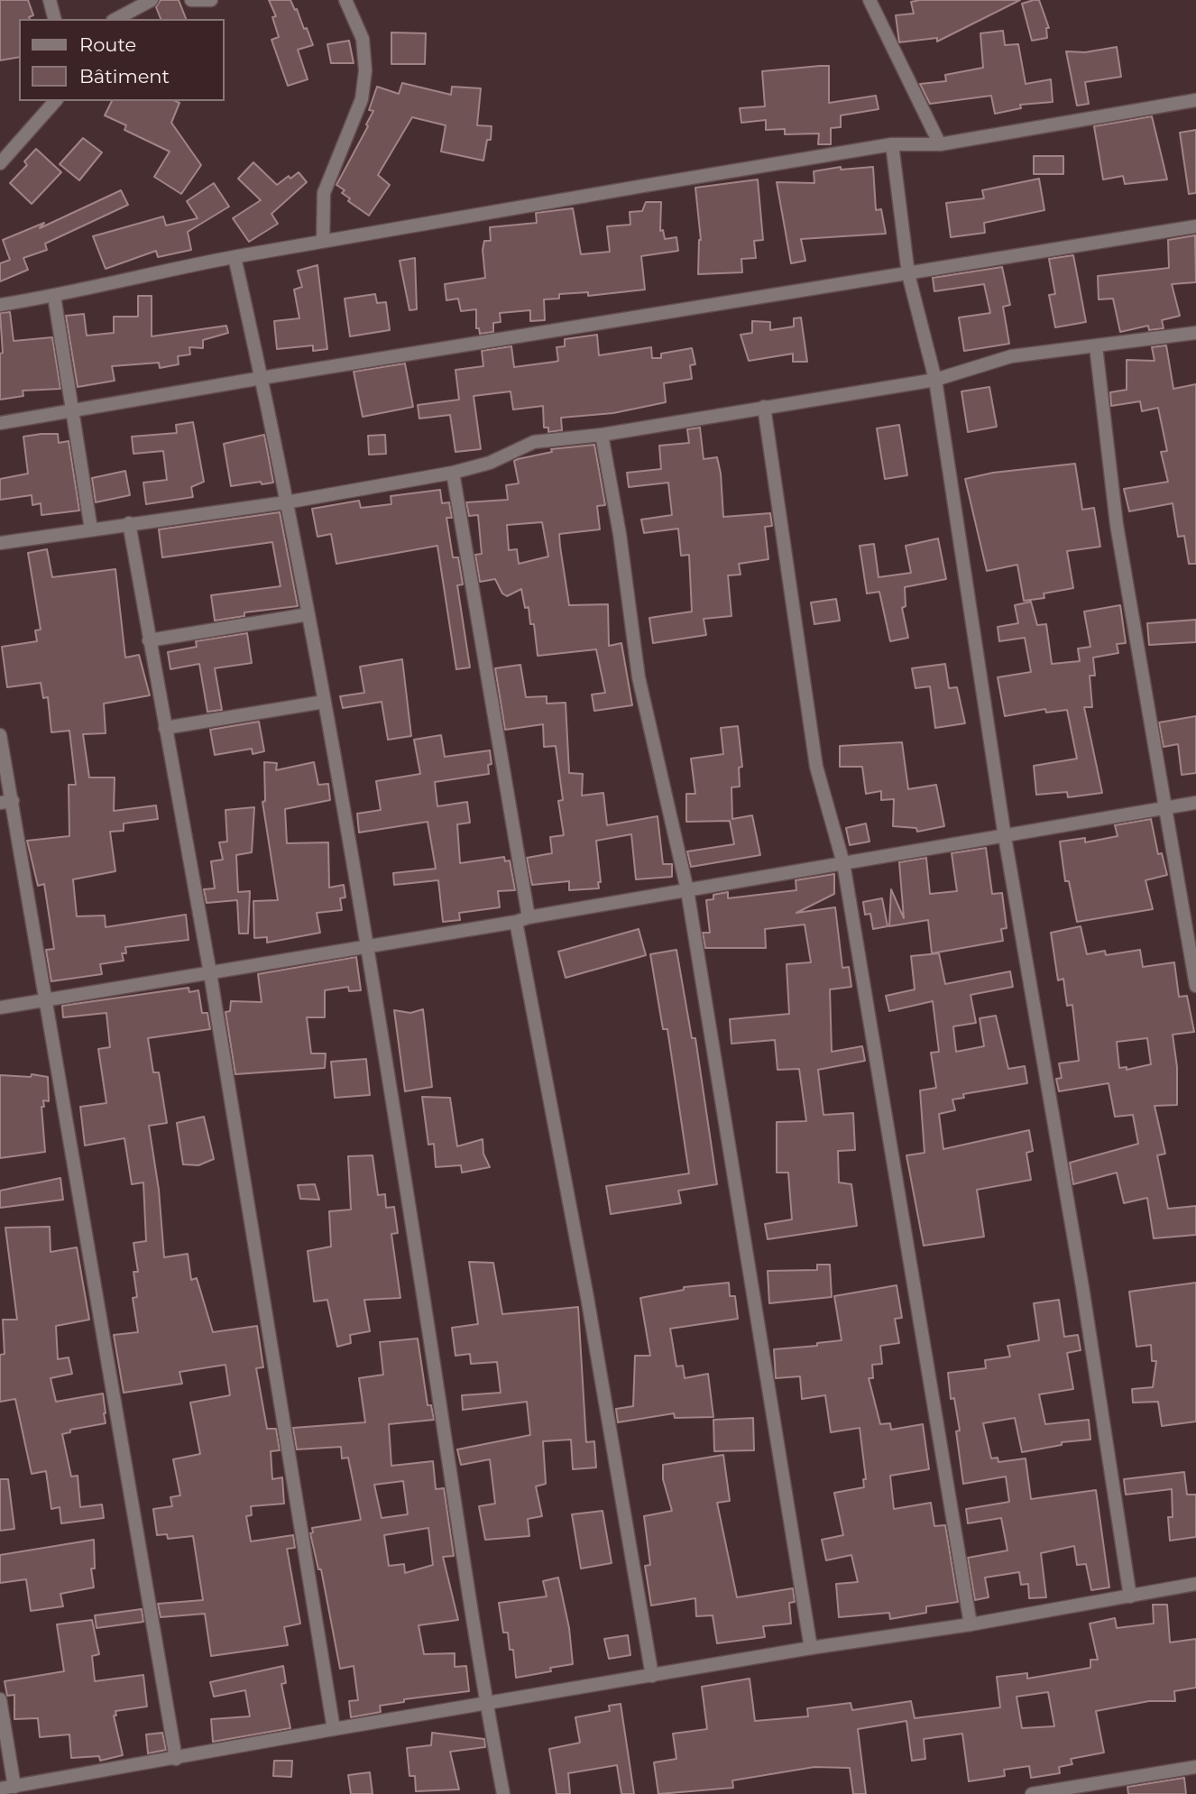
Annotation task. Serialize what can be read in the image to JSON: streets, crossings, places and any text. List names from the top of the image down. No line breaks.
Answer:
{"legend":["Route","Bâtiment"]}
